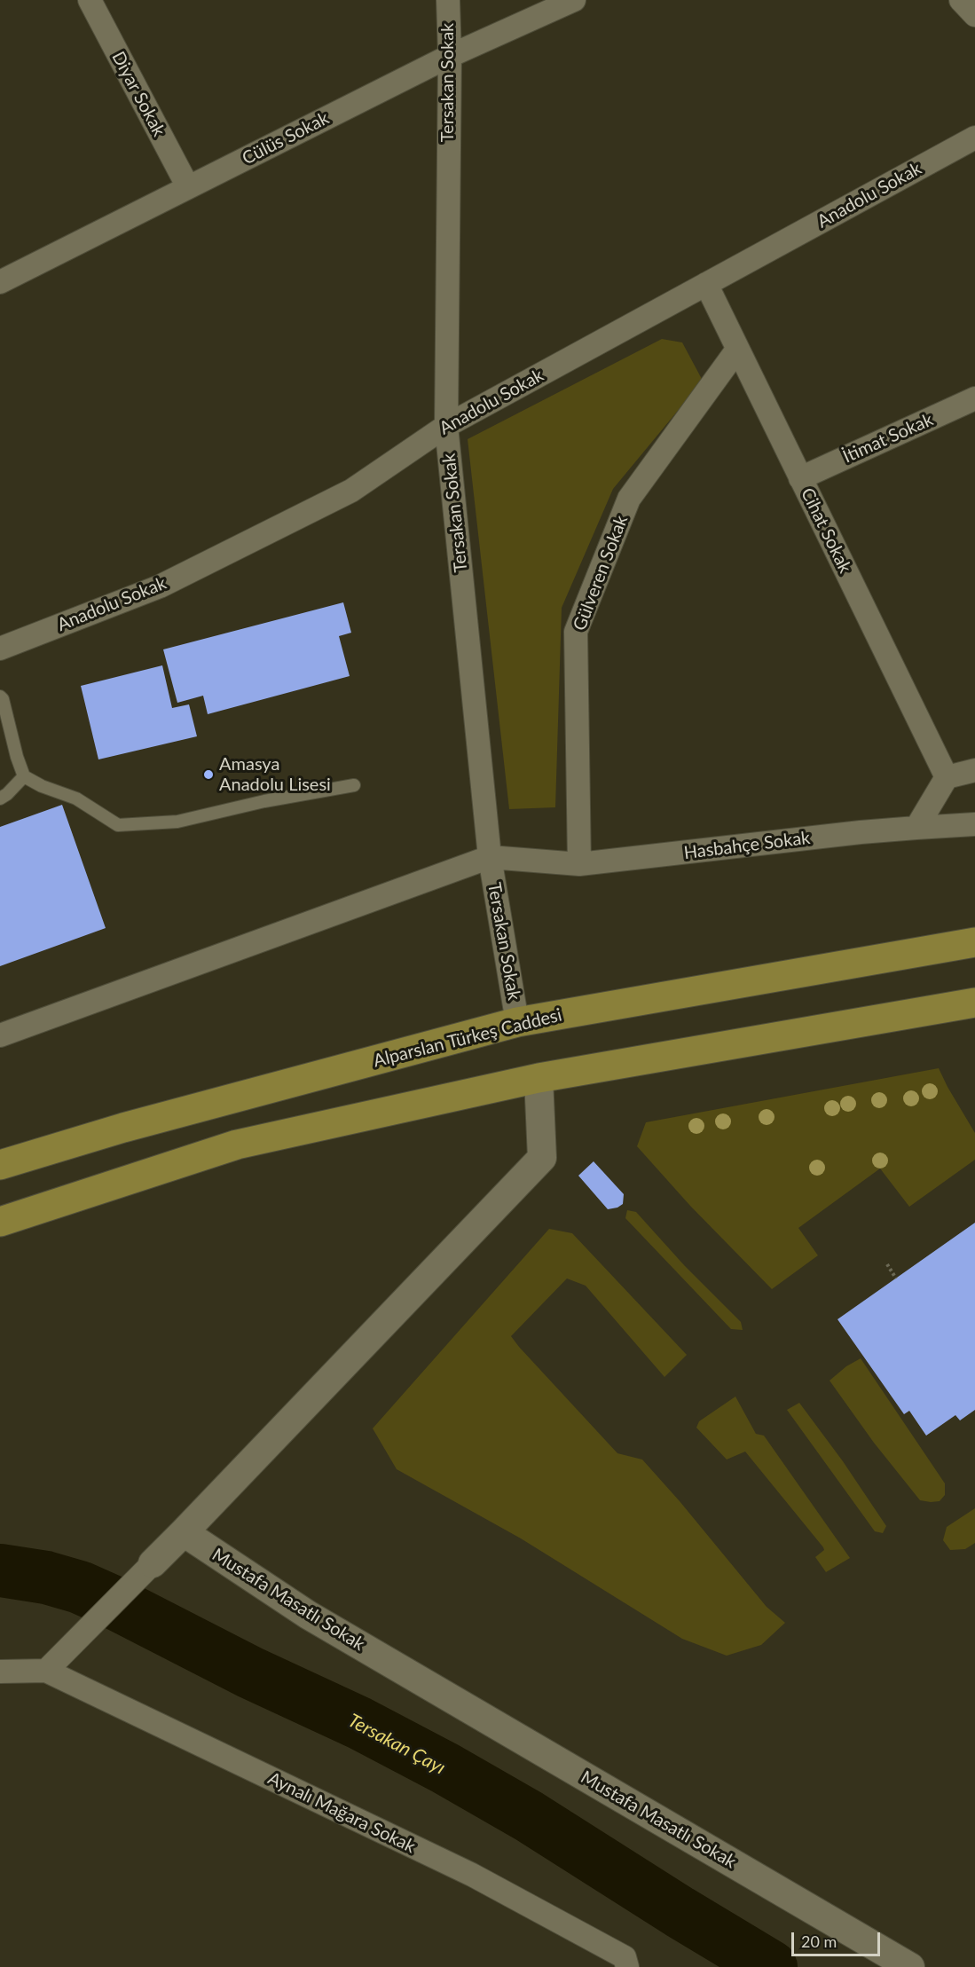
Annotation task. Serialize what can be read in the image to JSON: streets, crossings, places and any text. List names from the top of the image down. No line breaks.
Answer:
{"streets":{"highway":["Alparslan Türkeş Caddesi"],"street":["Tersakan Sokak","Diyar Sokak","Cülüs Sokak","Anadolu Sokak","İtimat Sokak","Cihat Sokak","Gülveren Sokak","Hasbahçe Sokak","Mustafa Masatlı Sokak","Aynalı Mağara Sokak"]},"crossings":[["Tersakan Sokak","Cülüs Sokak"],["Tersakan Sokak","Anadolu Sokak"],["Tersakan Sokak","Hasbahçe Sokak"],["Tersakan Sokak","Alparslan Türkeş Caddesi"],["Diyar Sokak","Cülüs Sokak"],["Anadolu Sokak","Cihat Sokak"],["İtimat Sokak","Cihat Sokak"],["Cihat Sokak","Gülveren Sokak"],["Gülveren Sokak","Hasbahçe Sokak"]],"water":["Tersakan Çayı"],"places":["Amasya Anadolu Lisesi"],"scale_bar":"20 m"}
